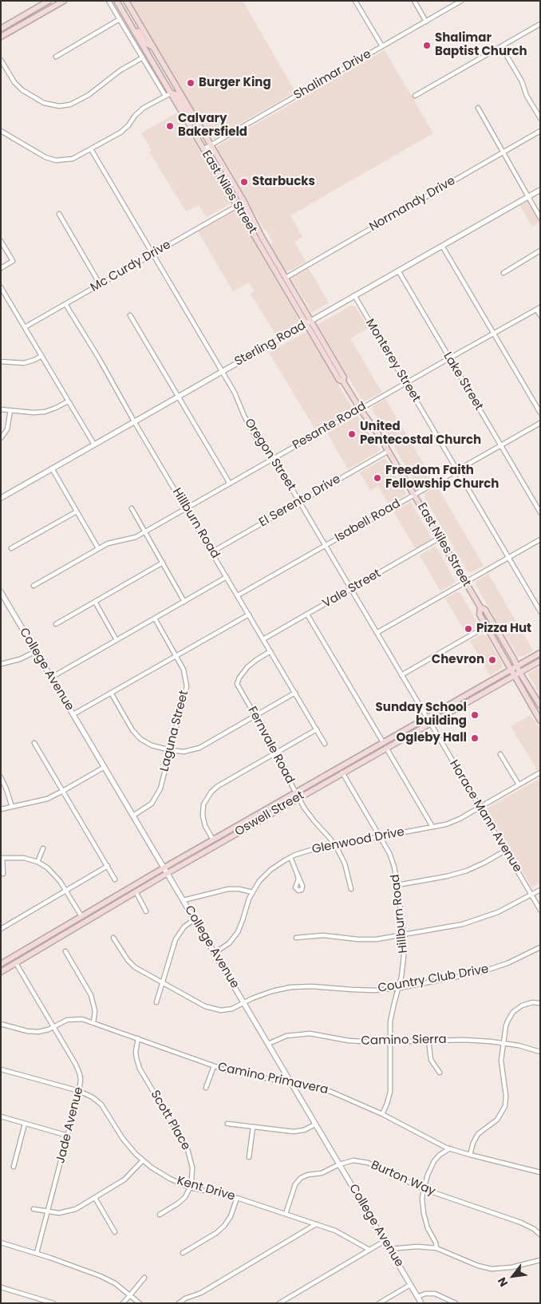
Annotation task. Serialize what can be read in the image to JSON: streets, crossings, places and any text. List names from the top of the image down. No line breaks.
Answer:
{"streets":{"main road":["East Niles Street","Oswell Street"],"street":["Shalimar Drive","Normandy Drive","Mc Curdy Drive","Sterling Road","Monterey Street","Lake Street","Pesante Road","Oregon Street","El Serento Drive","Isabell Road","Hillburn Road","Vale Street","College Avenue","Laguna Street","Fernvale Road","Horace Mann Avenue","Glenwood Drive","Country Club Drive","Camino Sierra","Camino Primavera","Scott Place","Jade Avenue","Burton Way","Kent Drive"]},"crossings":[["Shalimar Drive","East Niles Street"],["East Niles Street","Normandy Drive"],["East Niles Street","Mc Curdy Drive"],["East Niles Street","Sterling Road"],["East Niles Street","Pesante Road"],["East Niles Street","El Serento Drive"],["East Niles Street","Isabell Road"],["East Niles Street","Vale Street"],["East Niles Street","Oswell Street"],["Mc Curdy Drive","Oregon Street"],["Mc Curdy Drive","Hillburn Road"],["Sterling Road","Monterey Street"],["Sterling Road","Lake Street"],["Sterling Road","Oregon Street"],["Sterling Road","Hillburn Road"],["Monterey Street","Pesante Road"],["Monterey Street","Isabell Road"],["Lake Street","Pesante Road"],["Lake Street","Isabell Road"],["Pesante Road","Oregon Street"],["Pesante Road","Hillburn Road"],["Oregon Street","El Serento Drive"],["Oregon Street","Isabell Road"],["Oregon Street","Vale Street"],["Oregon Street","Oswell Street"],["El Serento Drive","Hillburn Road"],["Isabell Road","Hillburn Road"],["Hillburn Road","Vale Street"],["Hillburn Road","Fernvale Road"],["Hillburn Road","Oswell Street"],["Hillburn Road","Glenwood Drive"],["Hillburn Road","Country Club Drive"],["Hillburn Road","Camino Sierra"],["Hillburn Road","Camino Primavera"],["College Avenue","Laguna Street"],["College Avenue","Oswell Street"],["College Avenue","Glenwood Drive"],["College Avenue","Country Club Drive"],["College Avenue","Camino Sierra"],["College Avenue","Camino Primavera"],["College Avenue","Burton Way"],["Fernvale Road","Oswell Street"],["Fernvale Road","Glenwood Drive"],["Oswell Street","Horace Mann Avenue"],["Oswell Street","Jade Avenue"],["Horace Mann Avenue","Glenwood Drive"],["Camino Primavera","Scott Place"],["Camino Primavera","Jade Avenue"],["Scott Place","Kent Drive"],["Jade Avenue","Kent Drive"],["Burton Way","Kent Drive"]],"places":["Shalimar Baptist Church","Burger King","Calvary Bakersfield","Starbucks","United Pentecostal Church","Freedom Faith Fellowship Church","Pizza Hut","Chevron","Sunday School building","Ogleby Hall"],"north":"bottom left"}
